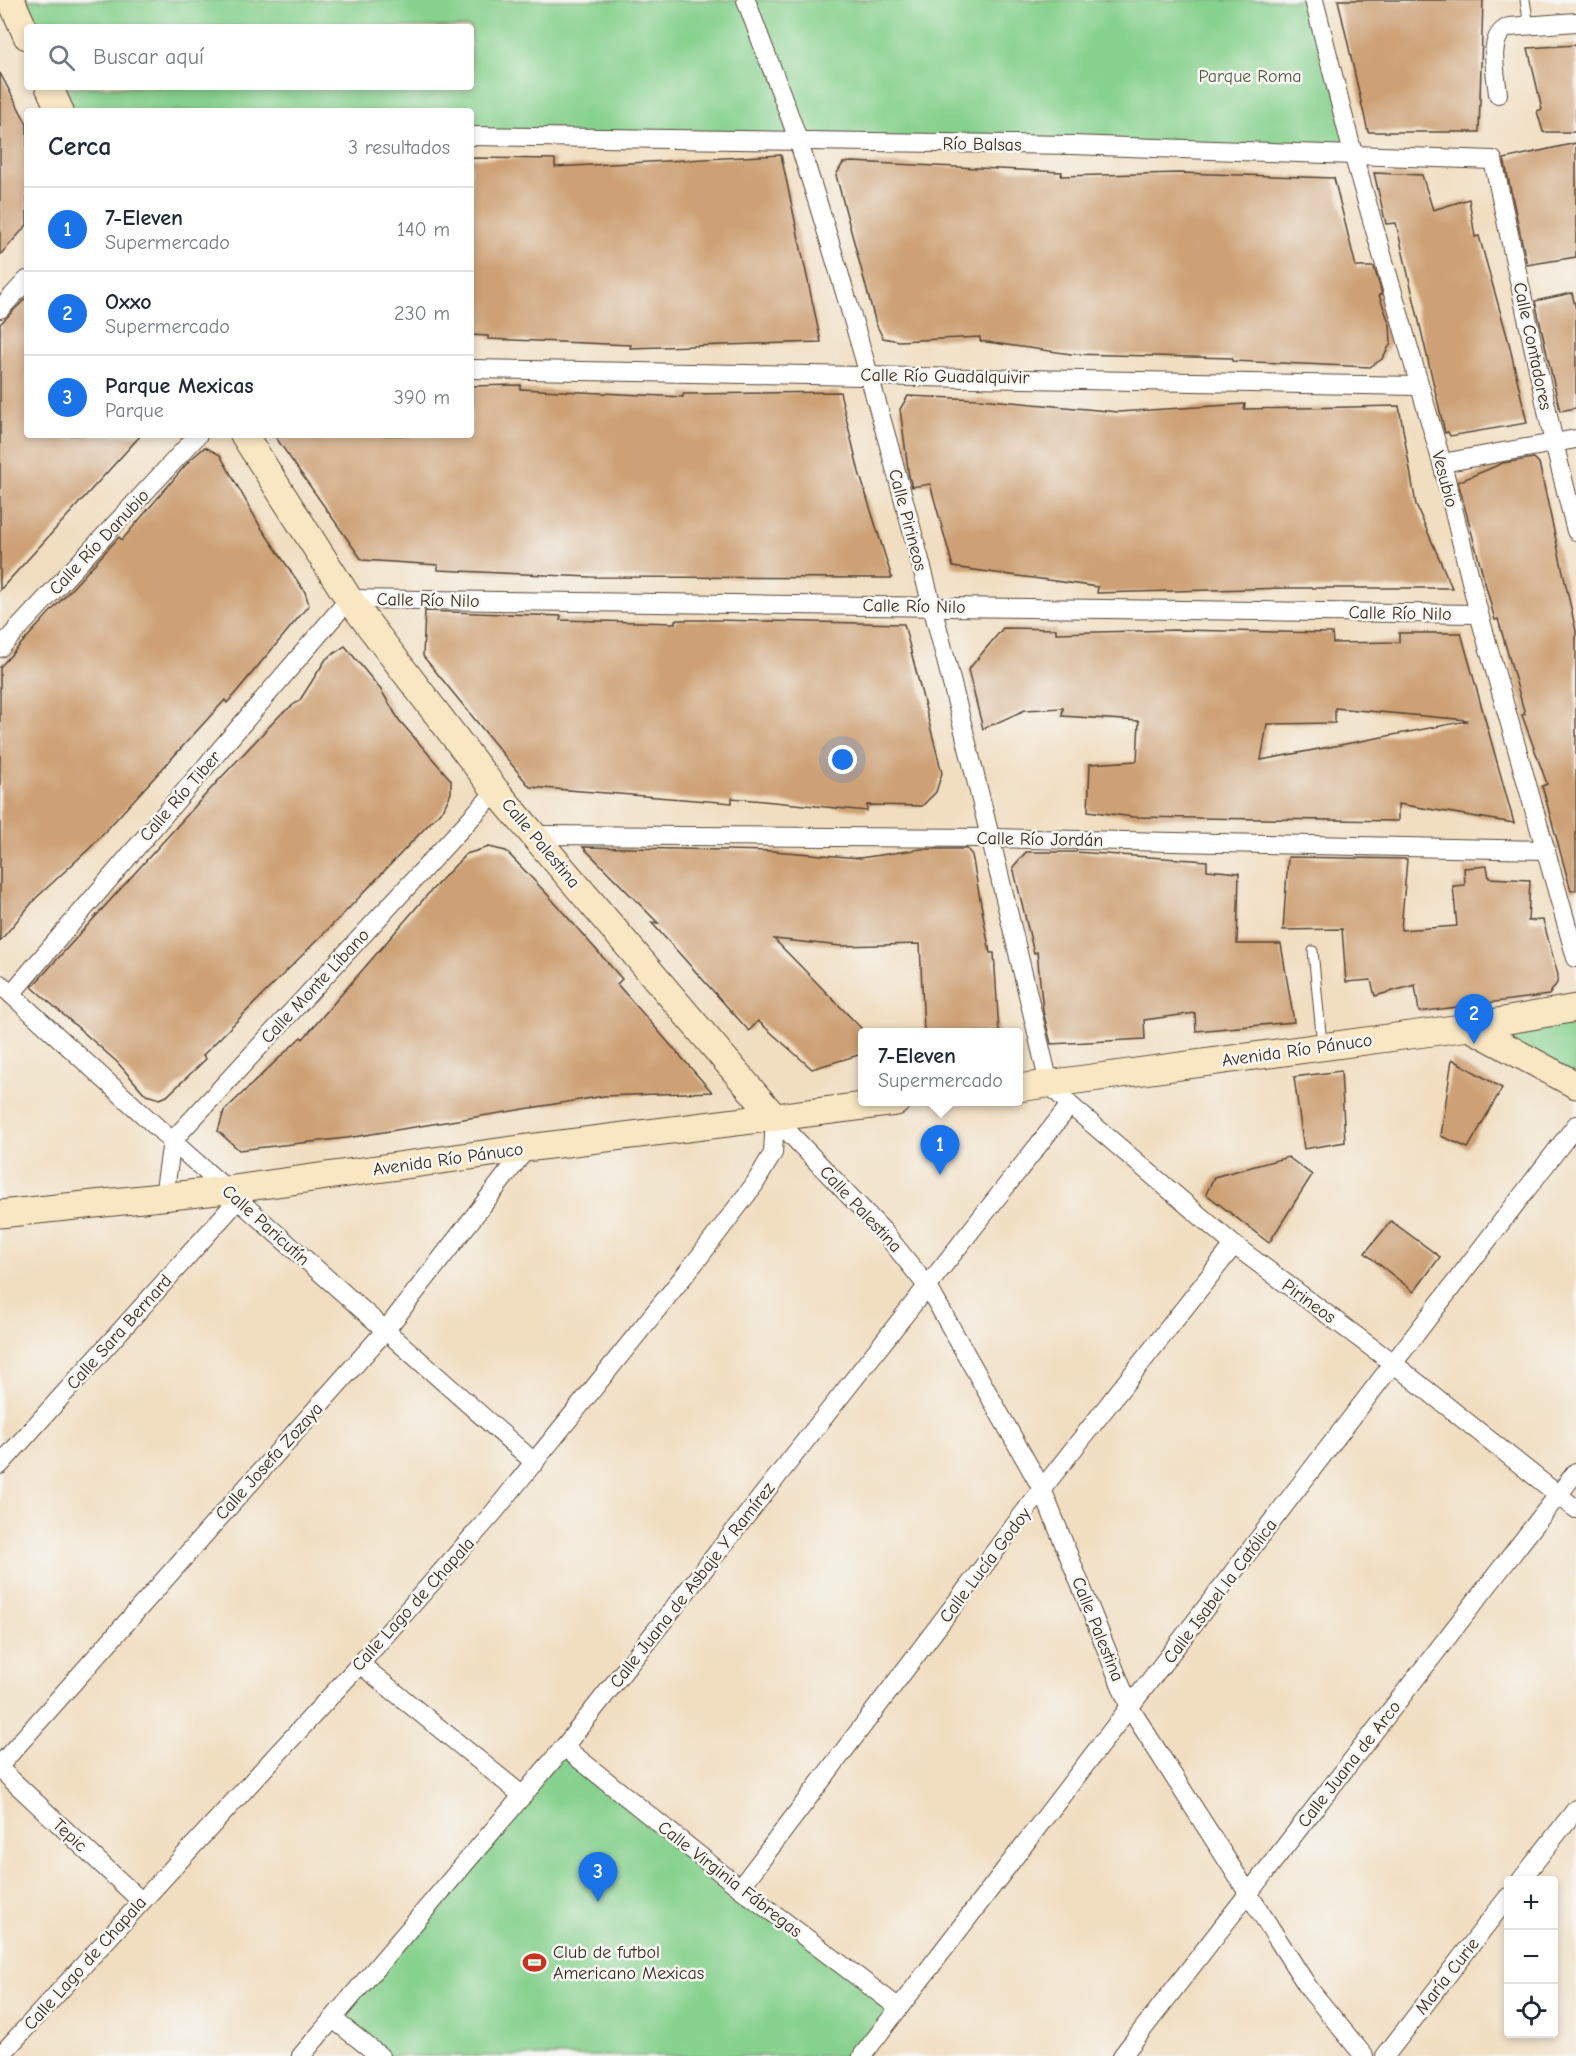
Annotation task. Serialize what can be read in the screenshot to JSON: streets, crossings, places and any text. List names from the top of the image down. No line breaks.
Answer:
{"streets":{"street":["Río Balsas","Calle Contadores","Calle Río Guadalquivir","Vesubio","Calle Pirineos","Calle Río Danubio","Calle Río Nilo","Calle Río Tiber","Calle Río Jordán","Calle Palestina","Calle Monte Líbano","Avenida Río Pánuco","Calle Paricutín","Pirineos","Calle Sara Bernard","Calle Josefa Zozaya","Calle Lucía Godoy","Calle Juana de Asbaje Y Ramírez","Calle Isabel la Católica","Calle Lago de Chapala","Calle Juana de Arco","Tepic","Calle Virginia Fábregas","María Curie"]},"crossings":[["Río Balsas","Calle Contadores"],["Río Balsas","Vesubio"],["Río Balsas","Calle Pirineos"],["Calle Río Guadalquivir","Vesubio"],["Calle Río Guadalquivir","Calle Pirineos"],["Vesubio","Calle Río Nilo"],["Vesubio","Calle Río Jordán"],["Calle Pirineos","Calle Río Nilo"],["Calle Pirineos","Calle Río Jordán"],["Calle Pirineos","Avenida Río Pánuco"],["Calle Pirineos","Pirineos"],["Calle Río Nilo","Calle Río Tiber"],["Calle Río Nilo","Calle Palestina"],["Calle Río Tiber","Calle Palestina"],["Calle Río Tiber","Calle Paricutín"],["Calle Río Jordán","Calle Palestina"],["Calle Palestina","Calle Monte Líbano"],["Calle Palestina","Avenida Río Pánuco"],["Calle Palestina","Calle Lucía Godoy"],["Calle Palestina","Calle Juana de Asbaje Y Ramírez"],["Calle Palestina","Calle Isabel la Católica"],["Calle Palestina","Calle Lago de Chapala"],["Calle Palestina","Calle Juana de Arco"],["Calle Monte Líbano","Calle Paricutín"],["Avenida Río Pánuco","Calle Paricutín"],["Avenida Río Pánuco","Pirineos"],["Avenida Río Pánuco","Calle Sara Bernard"],["Avenida Río Pánuco","Calle Josefa Zozaya"],["Avenida Río Pánuco","Calle Lago de Chapala"],["Calle Paricutín","Calle Sara Bernard"],["Calle Paricutín","Calle Josefa Zozaya"],["Calle Paricutín","Calle Lago de Chapala"],["Pirineos","Calle Lucía Godoy"],["Pirineos","Calle Juana de Asbaje Y Ramírez"],["Pirineos","Calle Isabel la Católica"],["Pirineos","Calle Juana de Arco"],["Calle Josefa Zozaya","Tepic"],["Calle Lucía Godoy","Calle Virginia Fábregas"],["Calle Juana de Asbaje Y Ramírez","Calle Virginia Fábregas"],["Calle Isabel la Católica","Calle Virginia Fábregas"],["Calle Lago de Chapala","Tepic"]],"parks":["Parque Roma"],"places":{"sports":["Club de futbol Americano Mexicas"]},"page":{"search":"Buscar aquí","heading":["Cerca","3 resultados"],"list":[{"mark":"1","name":"7-Eleven","note":"Supermercado","value":"140 m"},{"mark":"2","name":"Oxxo","note":"Supermercado","value":"230 m"},{"mark":"3","name":"Parque Mexicas","note":"Parque","value":"390 m"}],"pins":["2","1","3"],"popup":["7-Eleven","Supermercado"],"map_buttons":["+","−"]}}
